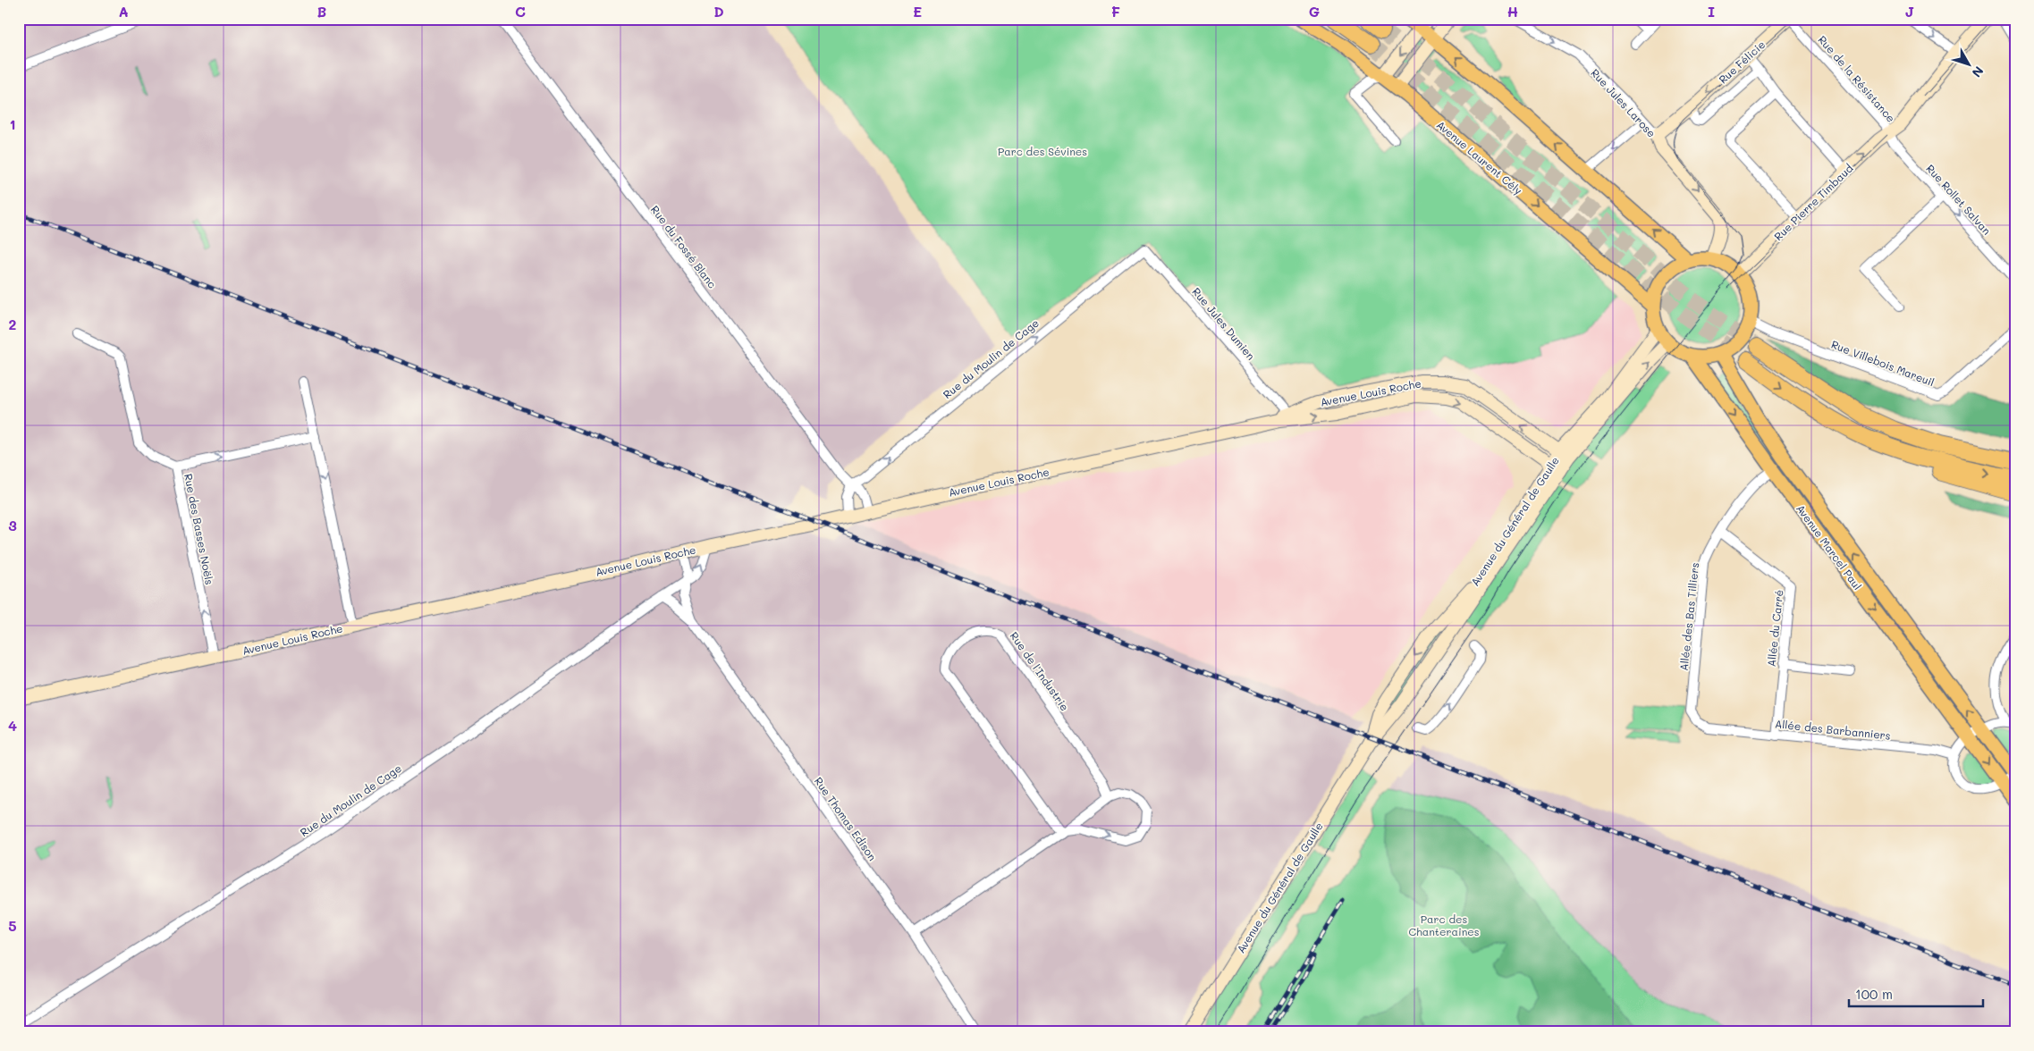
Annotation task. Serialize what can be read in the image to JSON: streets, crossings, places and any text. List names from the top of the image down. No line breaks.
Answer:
{"streets":{"main road":["Rue Félicie","Rue Jules Larose","Avenue Laurent Cély","Rue Pierre Timbaud","Avenue Louis Roche","Avenue du Général de Gaulle","Avenue Marcel Paul"],"street":["Rue de la Résistance","Rue Rollet Salvan","Rue du Fossé Blanc","Rue Jules Dumien","Rue du Moulin de Cage","Rue Villebois Mareuil","Rue des Basses Noëls","Allée des Bas Tilliers","Allée du Carré","Rue de l'Industrie","Allée des Barbanniers","Rue Thomas Edison"]},"crossings":[["Rue Félicie","Rue de la Résistance"],["Rue Félicie","Rue Jules Larose"],["Rue de la Résistance","Rue Rollet Salvan"],["Rue de la Résistance","Rue Pierre Timbaud"],["Rue Jules Larose","Avenue Laurent Cély"],["Rue Jules Larose","Rue Pierre Timbaud"],["Rue Jules Larose","Rue Villebois Mareuil"],["Rue Jules Larose","Avenue du Général de Gaulle"],["Rue Jules Larose","Avenue Marcel Paul"],["Avenue Laurent Cély","Rue Pierre Timbaud"],["Avenue Laurent Cély","Rue Villebois Mareuil"],["Avenue Laurent Cély","Avenue du Général de Gaulle"],["Avenue Laurent Cély","Avenue Marcel Paul"],["Rue Rollet Salvan","Rue Pierre Timbaud"],["Rue Pierre Timbaud","Rue Villebois Mareuil"],["Rue Pierre Timbaud","Avenue du Général de Gaulle"],["Rue Pierre Timbaud","Avenue Marcel Paul"],["Rue du Fossé Blanc","Rue du Moulin de Cage"],["Rue du Fossé Blanc","Avenue Louis Roche"],["Rue Jules Dumien","Rue du Moulin de Cage"],["Rue Jules Dumien","Avenue Louis Roche"],["Rue du Moulin de Cage","Avenue Louis Roche"],["Rue du Moulin de Cage","Rue Thomas Edison"],["Rue Villebois Mareuil","Avenue du Général de Gaulle"],["Rue Villebois Mareuil","Avenue Marcel Paul"],["Avenue Louis Roche","Avenue du Général de Gaulle"],["Avenue Louis Roche","Rue des Basses Noëls"],["Avenue du Général de Gaulle","Avenue Marcel Paul"],["Avenue Marcel Paul","Allée des Bas Tilliers"],["Avenue Marcel Paul","Allée des Barbanniers"],["Allée des Bas Tilliers","Allée du Carré"],["Allée des Bas Tilliers","Allée des Barbanniers"],["Allée du Carré","Allée des Barbanniers"]],"one_way":["Rue Jules Larose","Rue Rollet Salvan"],"parks":["Parc des Sévines","Parc des Chanteraines"],"scale_bar":"100 m","north":"bottom right","grid":{"columns":["A","B","C","D","E","F","G","H","I","J"],"rows":["1","2","3","4","5"]}}
